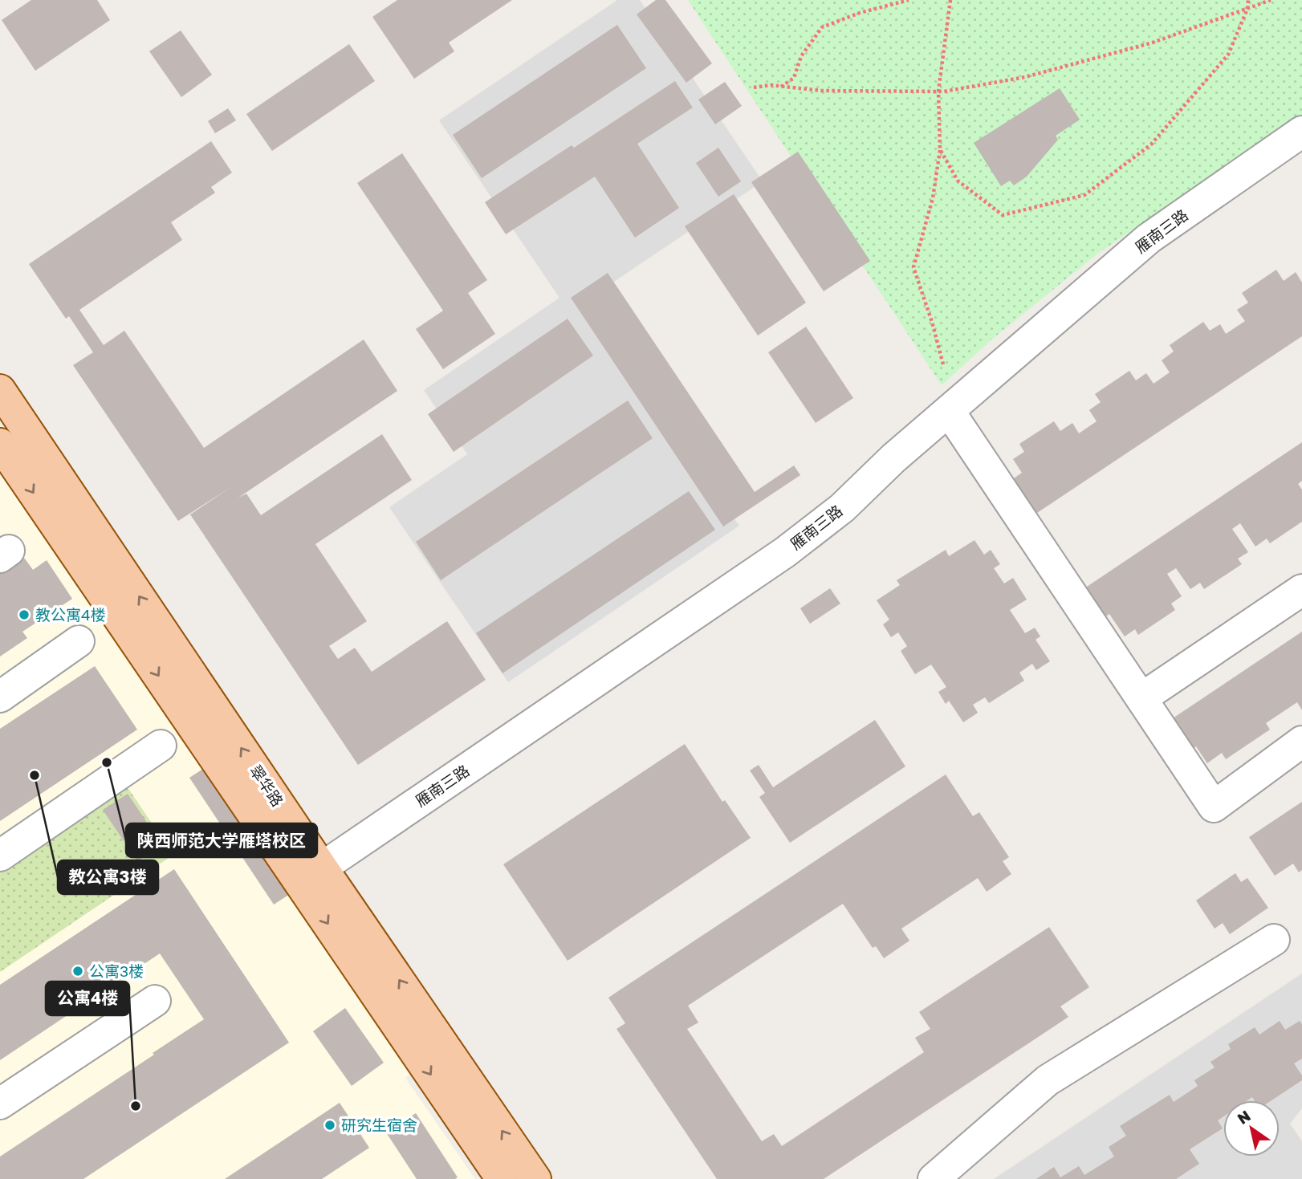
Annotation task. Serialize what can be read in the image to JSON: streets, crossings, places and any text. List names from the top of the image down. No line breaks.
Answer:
{"streets":{"main road":["翠华路"],"street":["雁南三路"]},"crossings":[["雁南三路","翠华路"]],"places":["教公寓4楼","陕西师范大学雁塔校区","教公寓3楼","公寓3楼","公寓4楼","研究生宿舍"],"north":"top left"}
